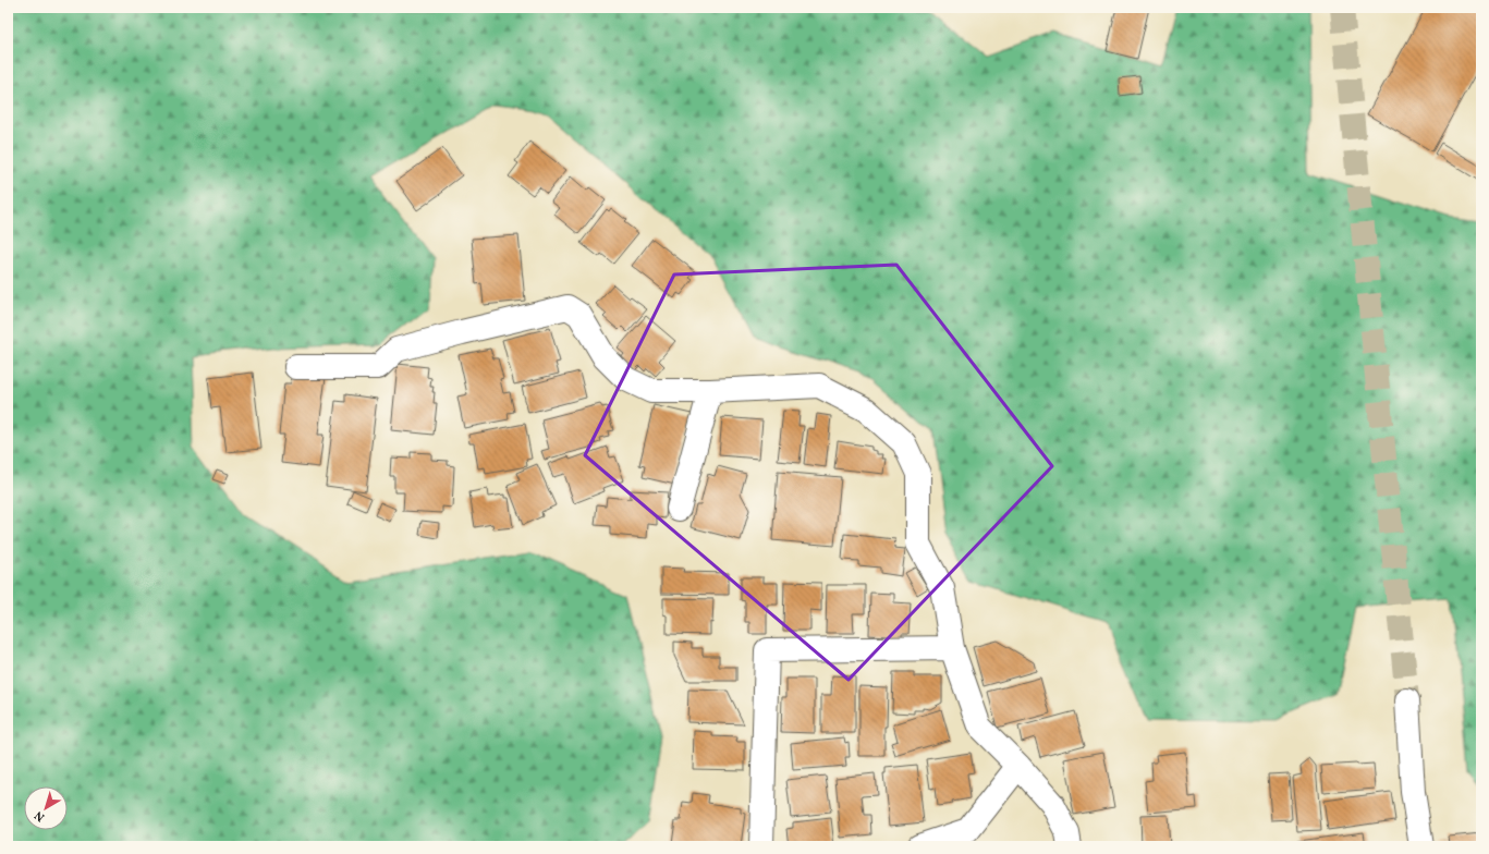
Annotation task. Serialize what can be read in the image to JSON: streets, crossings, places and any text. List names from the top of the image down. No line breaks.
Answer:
{"north":"bottom left"}
